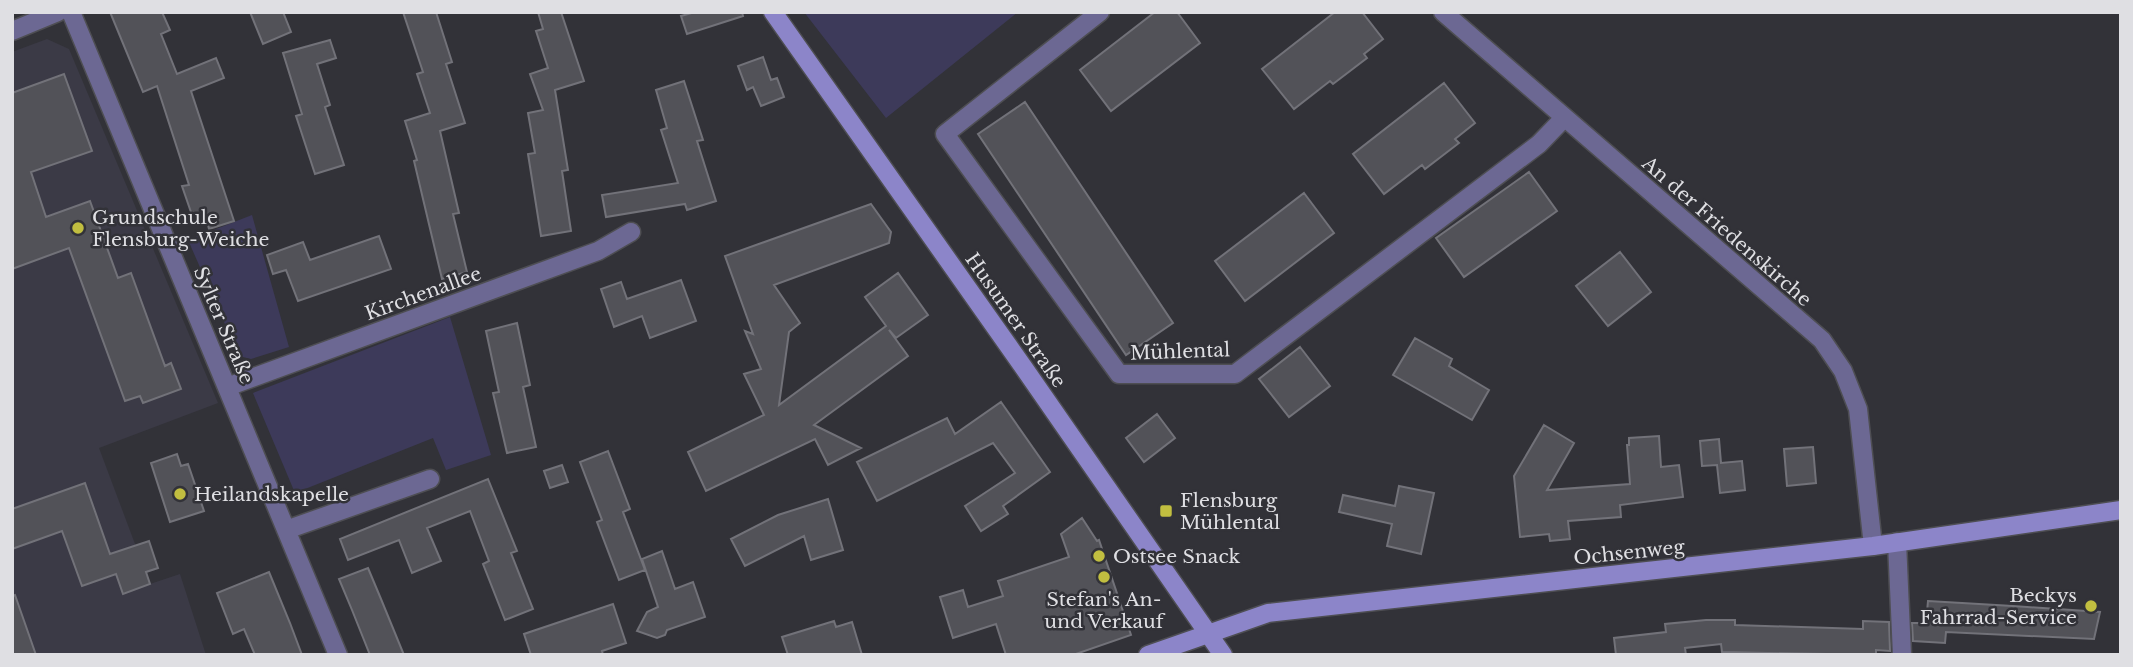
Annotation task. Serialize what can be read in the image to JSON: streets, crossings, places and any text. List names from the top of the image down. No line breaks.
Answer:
{"streets":{"main road":["Husumer Straße","Ochsenweg"],"street":["An der Friedenskirche","Kirchenallee","Sylter Straße","Mühlental"]},"crossings":[["An der Friedenskirche","Mühlental"],["An der Friedenskirche","Ochsenweg"],["Kirchenallee","Sylter Straße"],["Husumer Straße","Ochsenweg"]],"places":{"other":["Grundschule Flensburg-Weiche","Heilandskapelle","Ostsee Snack","Stefan's An- und Verkauf","Beckys Fahrrad-Service"],"transit":["Flensburg Mühlental"]}}
